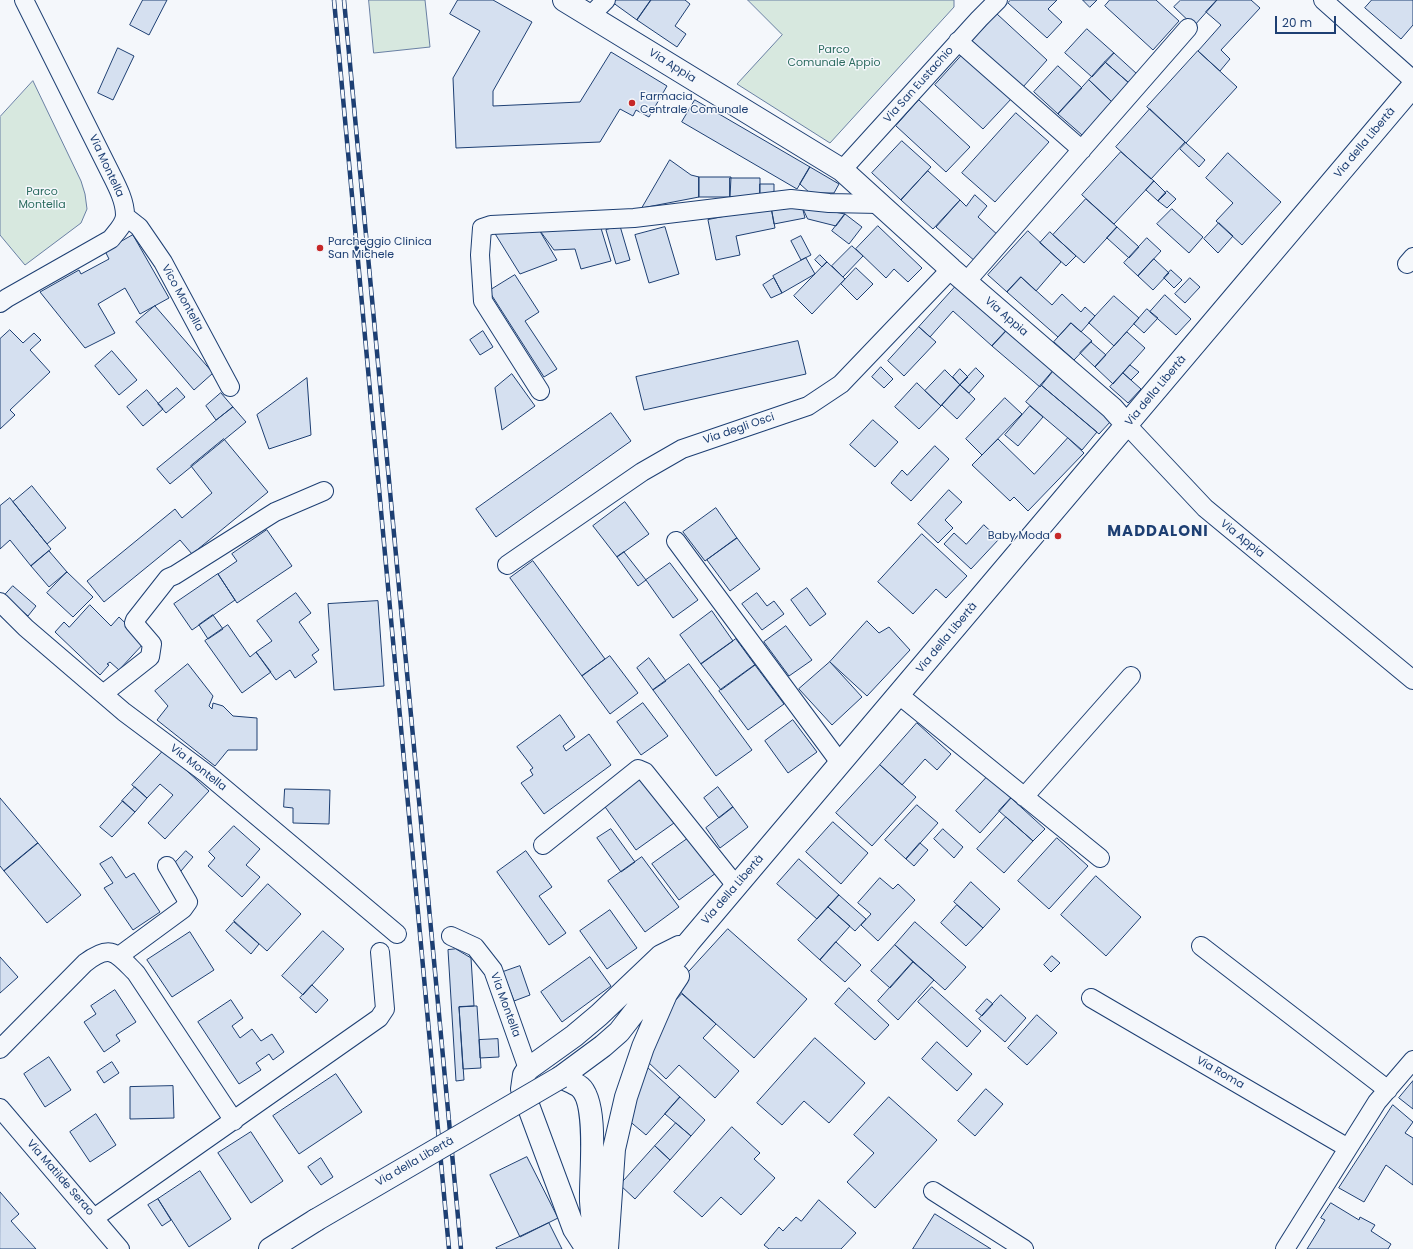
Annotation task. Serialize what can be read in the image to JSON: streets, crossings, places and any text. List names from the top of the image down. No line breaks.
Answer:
{"streets":{"main road":["Via Appia","Via della Libertà"],"street":["Via San Eustachio","Via Montella","Vico Montella","Via degli Osci","Via Roma","Via Matilde Serao"]},"crossings":[["Via Appia","Via San Eustachio"],["Via Appia","Via della Libertà"],["Via Appia","Via degli Osci"],["Via Montella","Vico Montella"]],"districts":["MADDALONI"],"parks":["Parco Comunale Appio","Parco Montella"],"places":["Farmacia Centrale Comunale","Parcheggio Clinica San Michele","Baby Moda"],"scale_bar":"20 m"}
